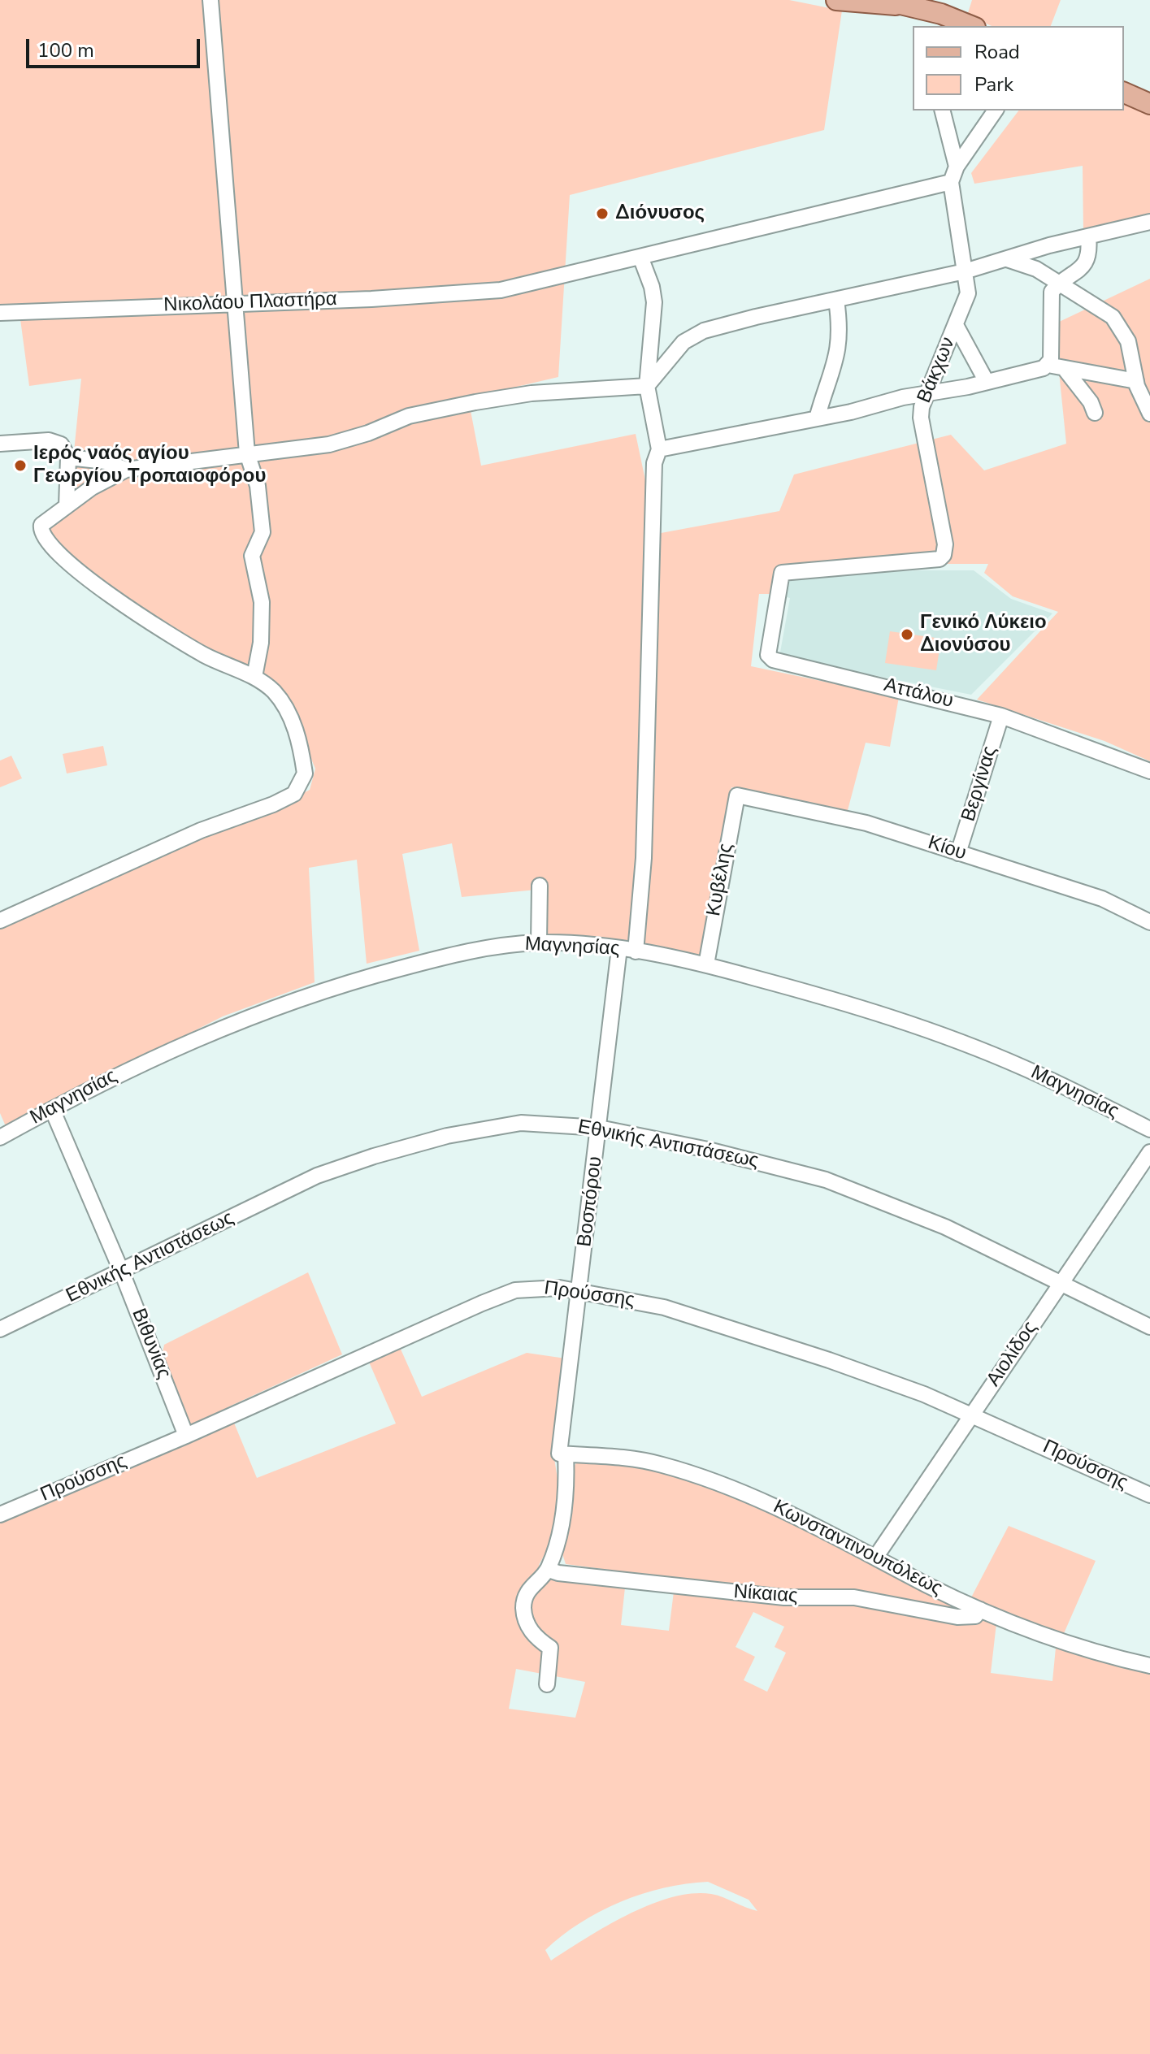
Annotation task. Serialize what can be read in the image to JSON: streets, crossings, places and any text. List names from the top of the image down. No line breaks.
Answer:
{"streets":{"street":["Νικολάου Πλαστήρα","Βάκχων","Αττάλου","Βεργίνας","Κίου","Κυβέλης","Μαγνησίας","Εθνικής Αντιστάσεως","Βοσπόρου","Προύσσης","Βιθυνίας","Αιολίδος","Κωνσταντινουπόλεως","Νίκαιας"]},"crossings":[["Νικολάου Πλαστήρα","Βάκχων"],["Βάκχων","Αττάλου"],["Αττάλου","Βεργίνας"],["Βεργίνας","Κίου"],["Κίου","Κυβέλης"],["Κυβέλης","Μαγνησίας"],["Μαγνησίας","Βοσπόρου"],["Μαγνησίας","Βιθυνίας"],["Εθνικής Αντιστάσεως","Βοσπόρου"],["Εθνικής Αντιστάσεως","Βιθυνίας"],["Εθνικής Αντιστάσεως","Αιολίδος"],["Βοσπόρου","Προύσσης"],["Βοσπόρου","Κωνσταντινουπόλεως"],["Βοσπόρου","Νίκαιας"],["Προύσσης","Βιθυνίας"],["Προύσσης","Αιολίδος"],["Αιολίδος","Κωνσταντινουπόλεως"],["Κωνσταντινουπόλεως","Νίκαιας"]],"places":["Διόνυσος","Ιερός ναός αγίου Γεωργίου Τροπαιοφόρου","Γενικό Λύκειο Διονύσου"],"legend":["Road","Park"],"scale_bar":"100 m"}
